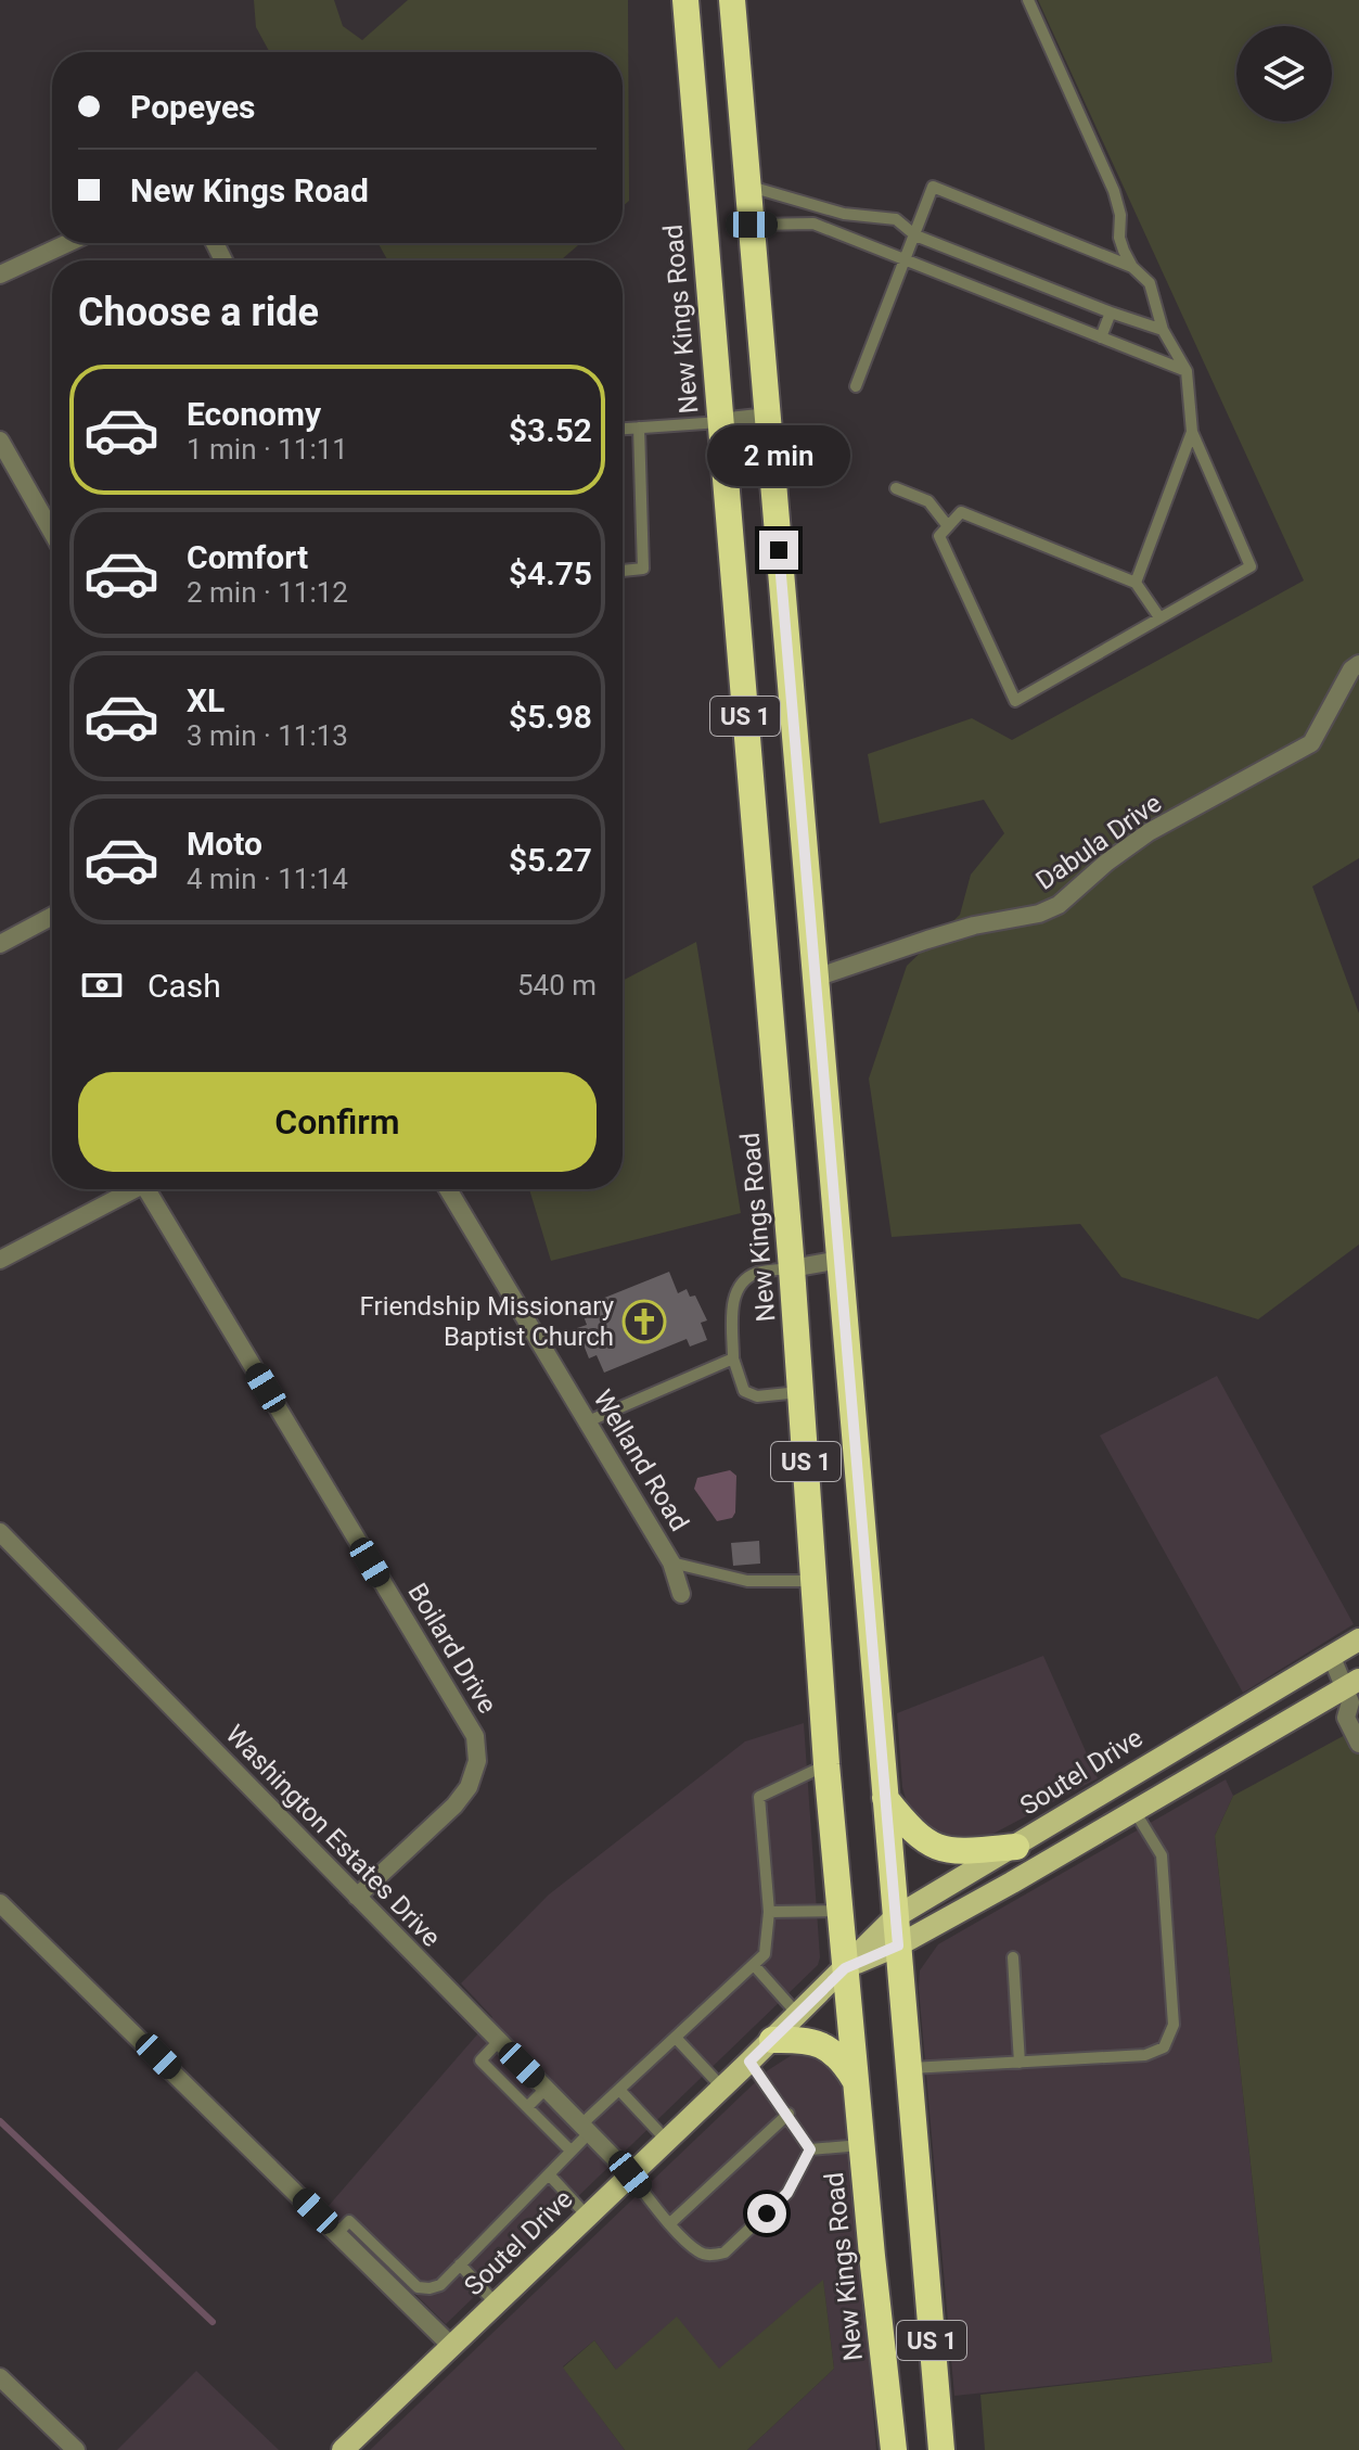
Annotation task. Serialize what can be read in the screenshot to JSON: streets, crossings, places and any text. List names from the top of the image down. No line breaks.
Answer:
{"streets":{"highway":["New Kings Road","US 1"],"main road":["Soutel Drive"],"street":["Dabula Drive","Welland Road","Boilard Drive","Washington Estates Drive"]},"crossings":[["New Kings Road","Soutel Drive"],["US 1","Dabula Drive"],["US 1","Soutel Drive"],["Boilard Drive","Washington Estates Drive"],["Soutel Drive","Washington Estates Drive"]],"places":{"church":["Friendship Missionary Baptist Church"]},"page":{"banner":["Popeyes","New Kings Road"],"heading":"Choose a ride","list":[{"name":"Economy","note":"1 min · 11:11","value":"$3.52"},{"name":"Comfort","note":"2 min · 11:12","value":"$4.75"},{"name":"XL","note":"3 min · 11:13","value":"$5.98"},{"name":"Moto","note":"4 min · 11:14","value":"$5.27"}],"bubble":"2 min","pay":["Cash","540 m"],"buttons":"Confirm"}}
